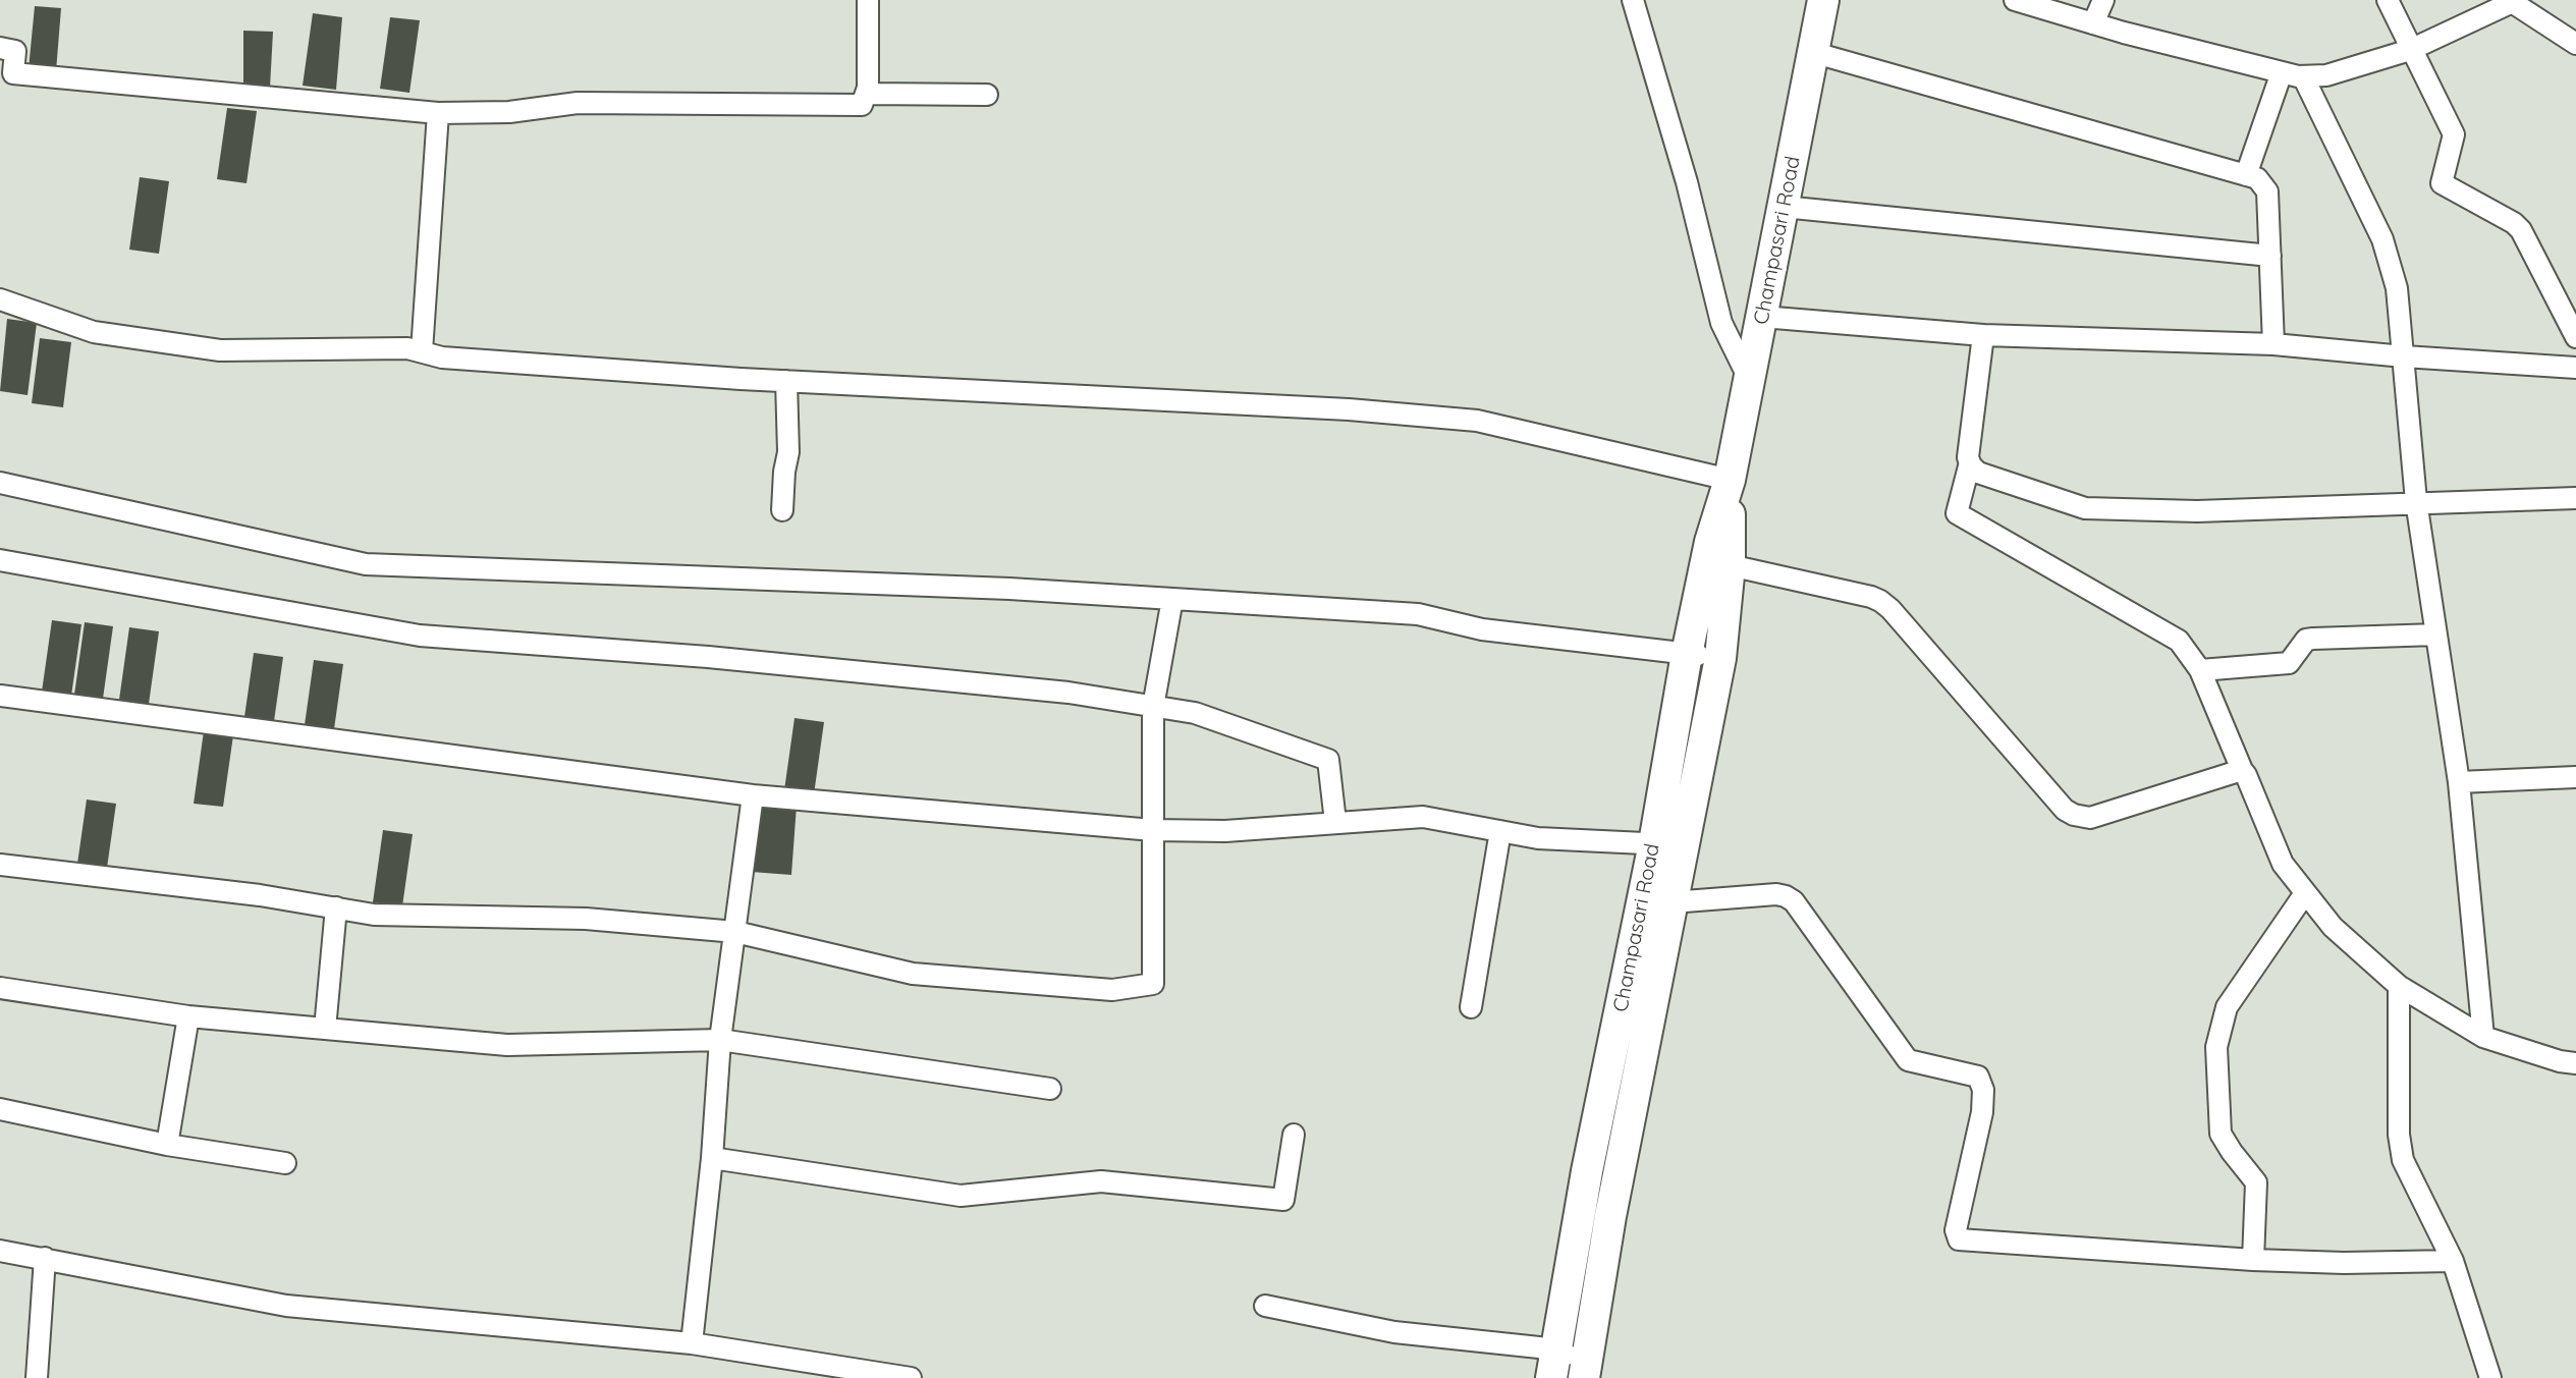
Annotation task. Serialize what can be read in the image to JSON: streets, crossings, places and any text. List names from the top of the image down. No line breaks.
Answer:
{"streets":{"main road":["Champasari Road"]}}
